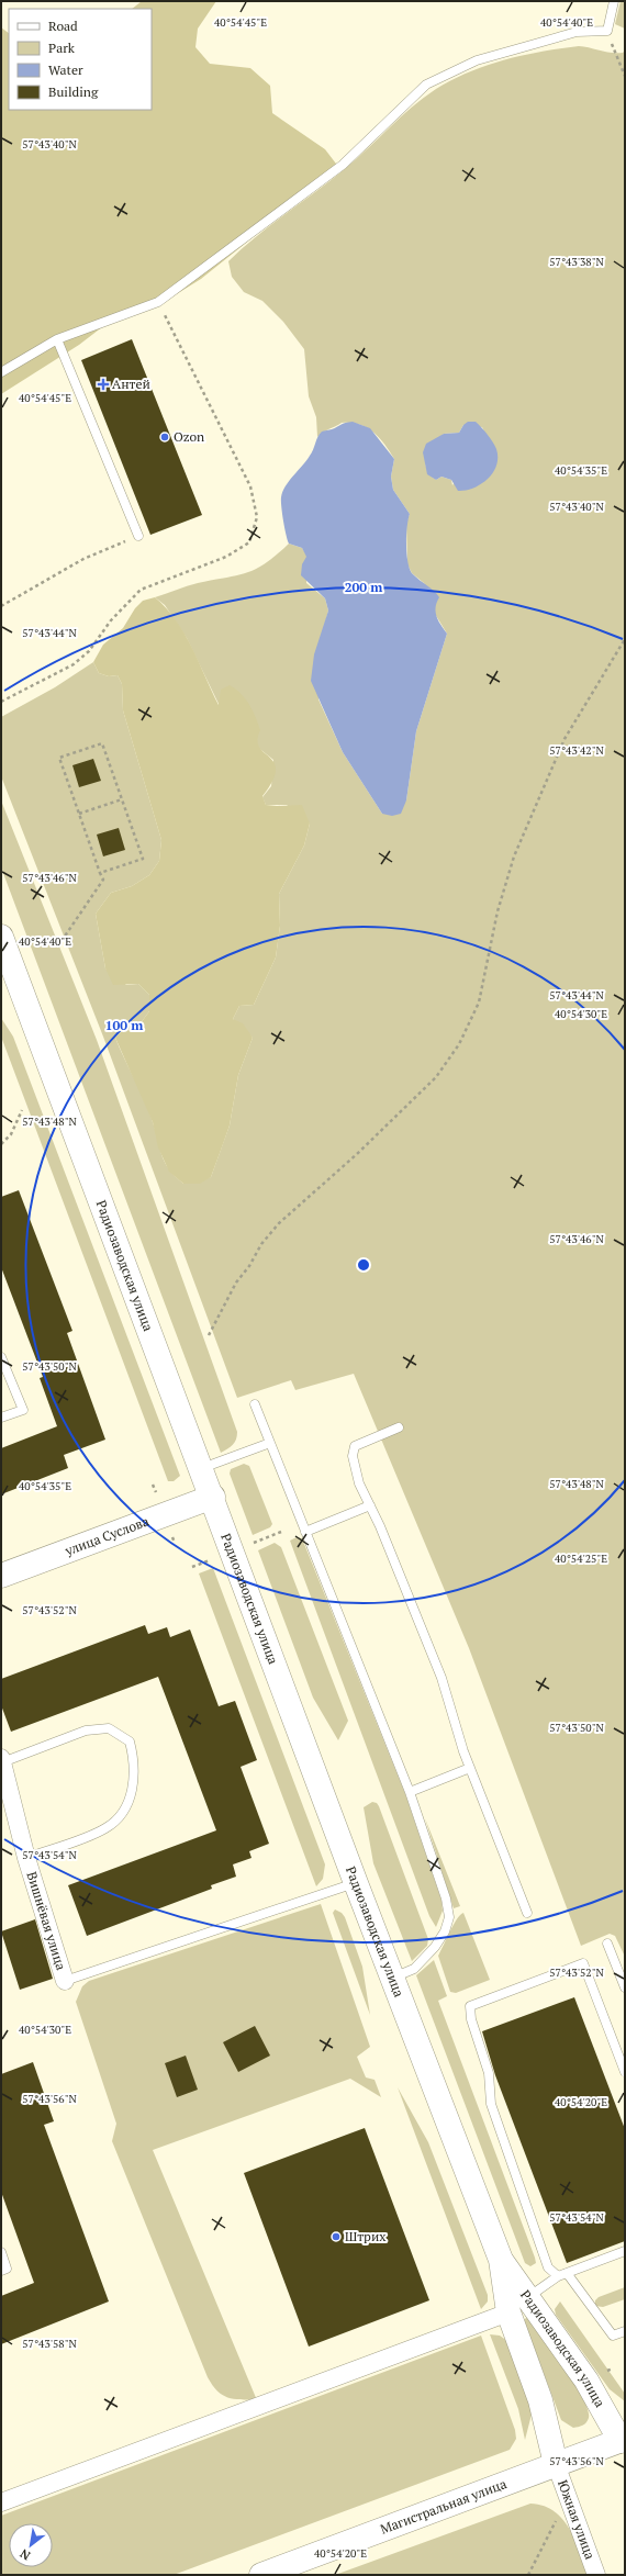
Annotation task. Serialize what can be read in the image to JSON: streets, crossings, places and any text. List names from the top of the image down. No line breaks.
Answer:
{"streets":{"main road":["Радиозаводская улица","улица Суслова","Магистральная улица"],"street":["Вишнёвая улица","Южная улица"]},"crossings":[["Радиозаводская улица","улица Суслова"],["Радиозаводская улица","Магистральная улица"],["Радиозаводская улица","Южная улица"],["Магистральная улица","Южная улица"]],"places":{"health":["Антей"],"other":["Ozon","Штрих"]},"legend":["Road","Park","Water","Building"],"north":"bottom left","coordinates":["40°54'45\"E","40°54'40\"E","57°43'40\"N","57°43'38\"N","40°54'35\"E","57°43'44\"N","57°43'42\"N","57°43'46\"N","40°54'30\"E","57°43'48\"N","57°43'50\"N","40°54'25\"E","57°43'52\"N","57°43'54\"N","57°43'56\"N","40°54'20\"E","57°43'58\"N"],"rings":["200 m","100 m"]}
